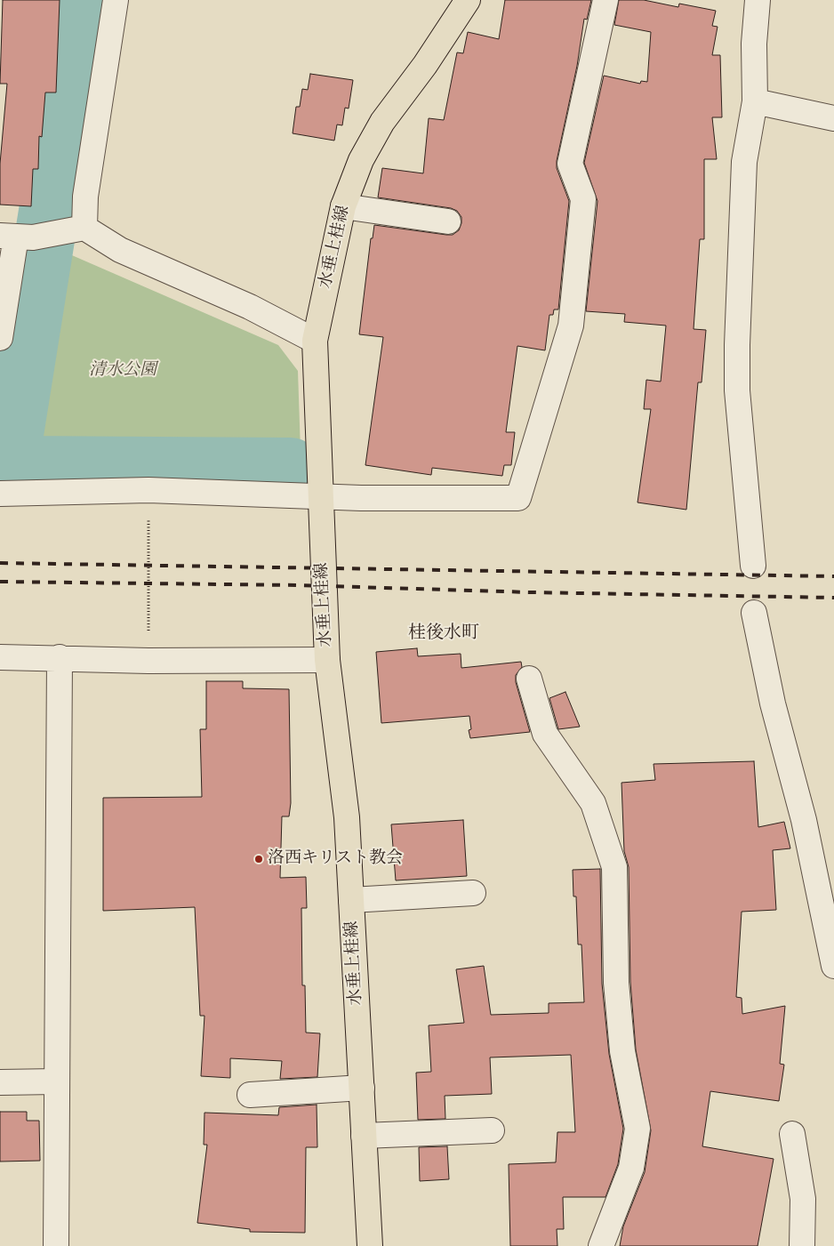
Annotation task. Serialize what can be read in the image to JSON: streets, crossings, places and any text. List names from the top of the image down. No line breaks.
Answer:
{"streets":{"main road":["水垂上桂線"]},"districts":["桂後水町"],"parks":["清水公園"],"places":["洛西キリスト教会"]}
